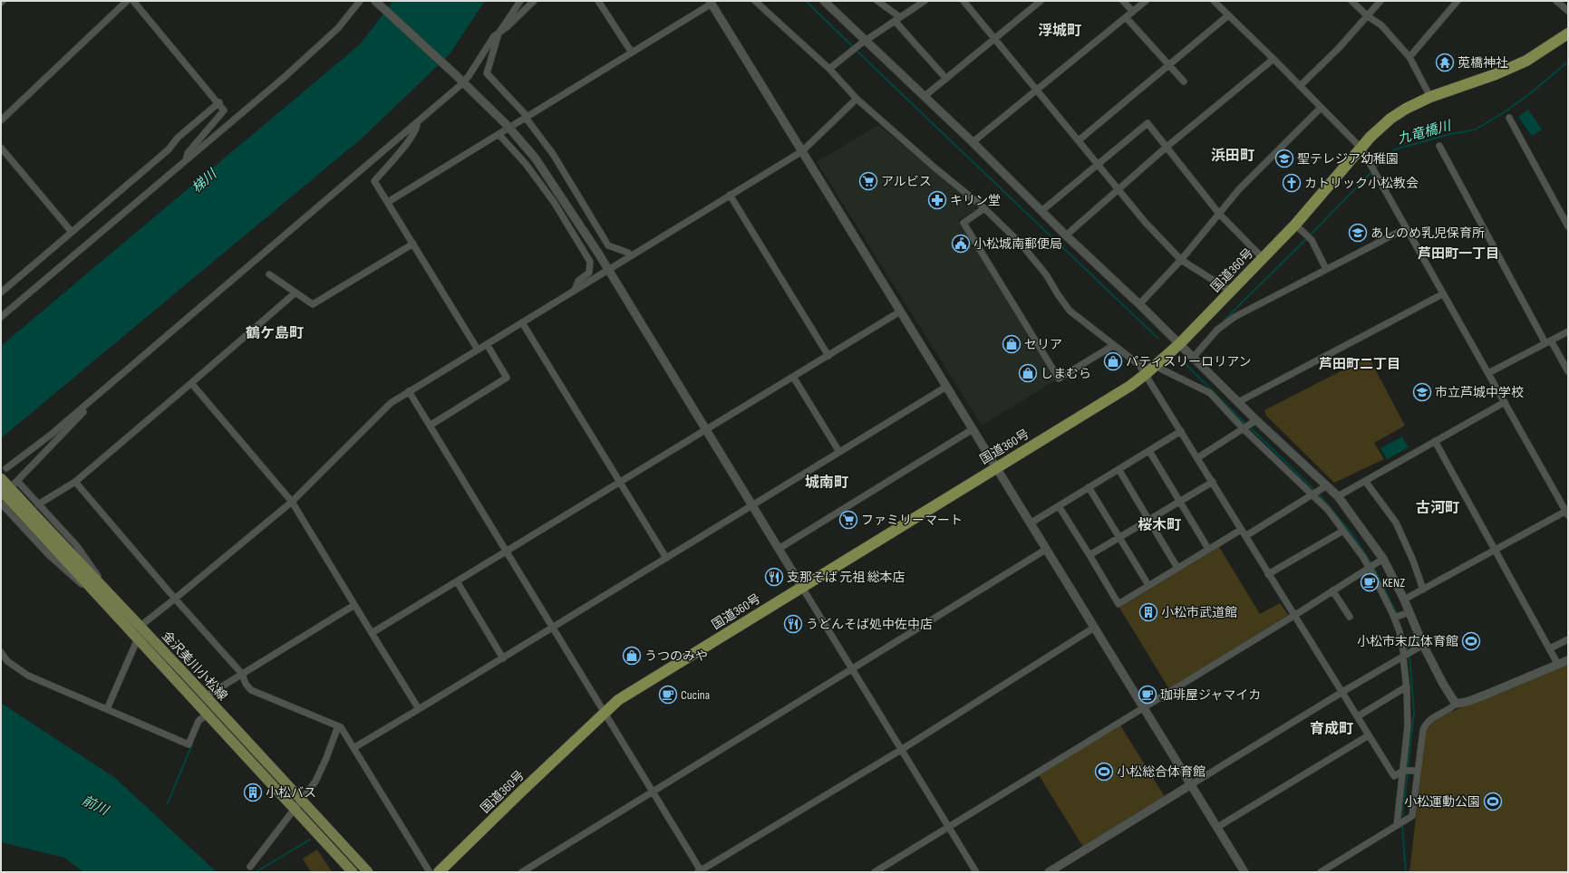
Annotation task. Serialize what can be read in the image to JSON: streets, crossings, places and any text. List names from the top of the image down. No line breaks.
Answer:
{"streets":{"highway":["国道360号"],"main road":["金沢美川小松線"]},"districts":["浮城町","浜田町","芦田町一丁目","鶴ケ島町","芦田町二丁目","城南町","古河町","桜木町","育成町"],"water":["九竜橋川","梯川","前川"],"places":{"temple":["莵橋神社"],"school or university":["聖テレジア幼稚園","あしのめ乳児保育所","市立芦城中学校"],"supermarket":["アルビス","ファミリーマート"],"church":["カトリック小松教会"],"pharmacy":["キリン堂"],"public building":["小松城南郵便局"],"shop":["セリア","パティスリーロリアン","しまむら","うつのみや"],"restaurant":["支那そば 元祖 総本店","うどんそば処中佐中店"],"cafe":["KENZ","Cucina","珈琲屋ジャマイカ"],"building":["小松市武道館","小松バス"],"sports":["小松市末広体育館","小松総合体育館","小松運動公園"]}}
